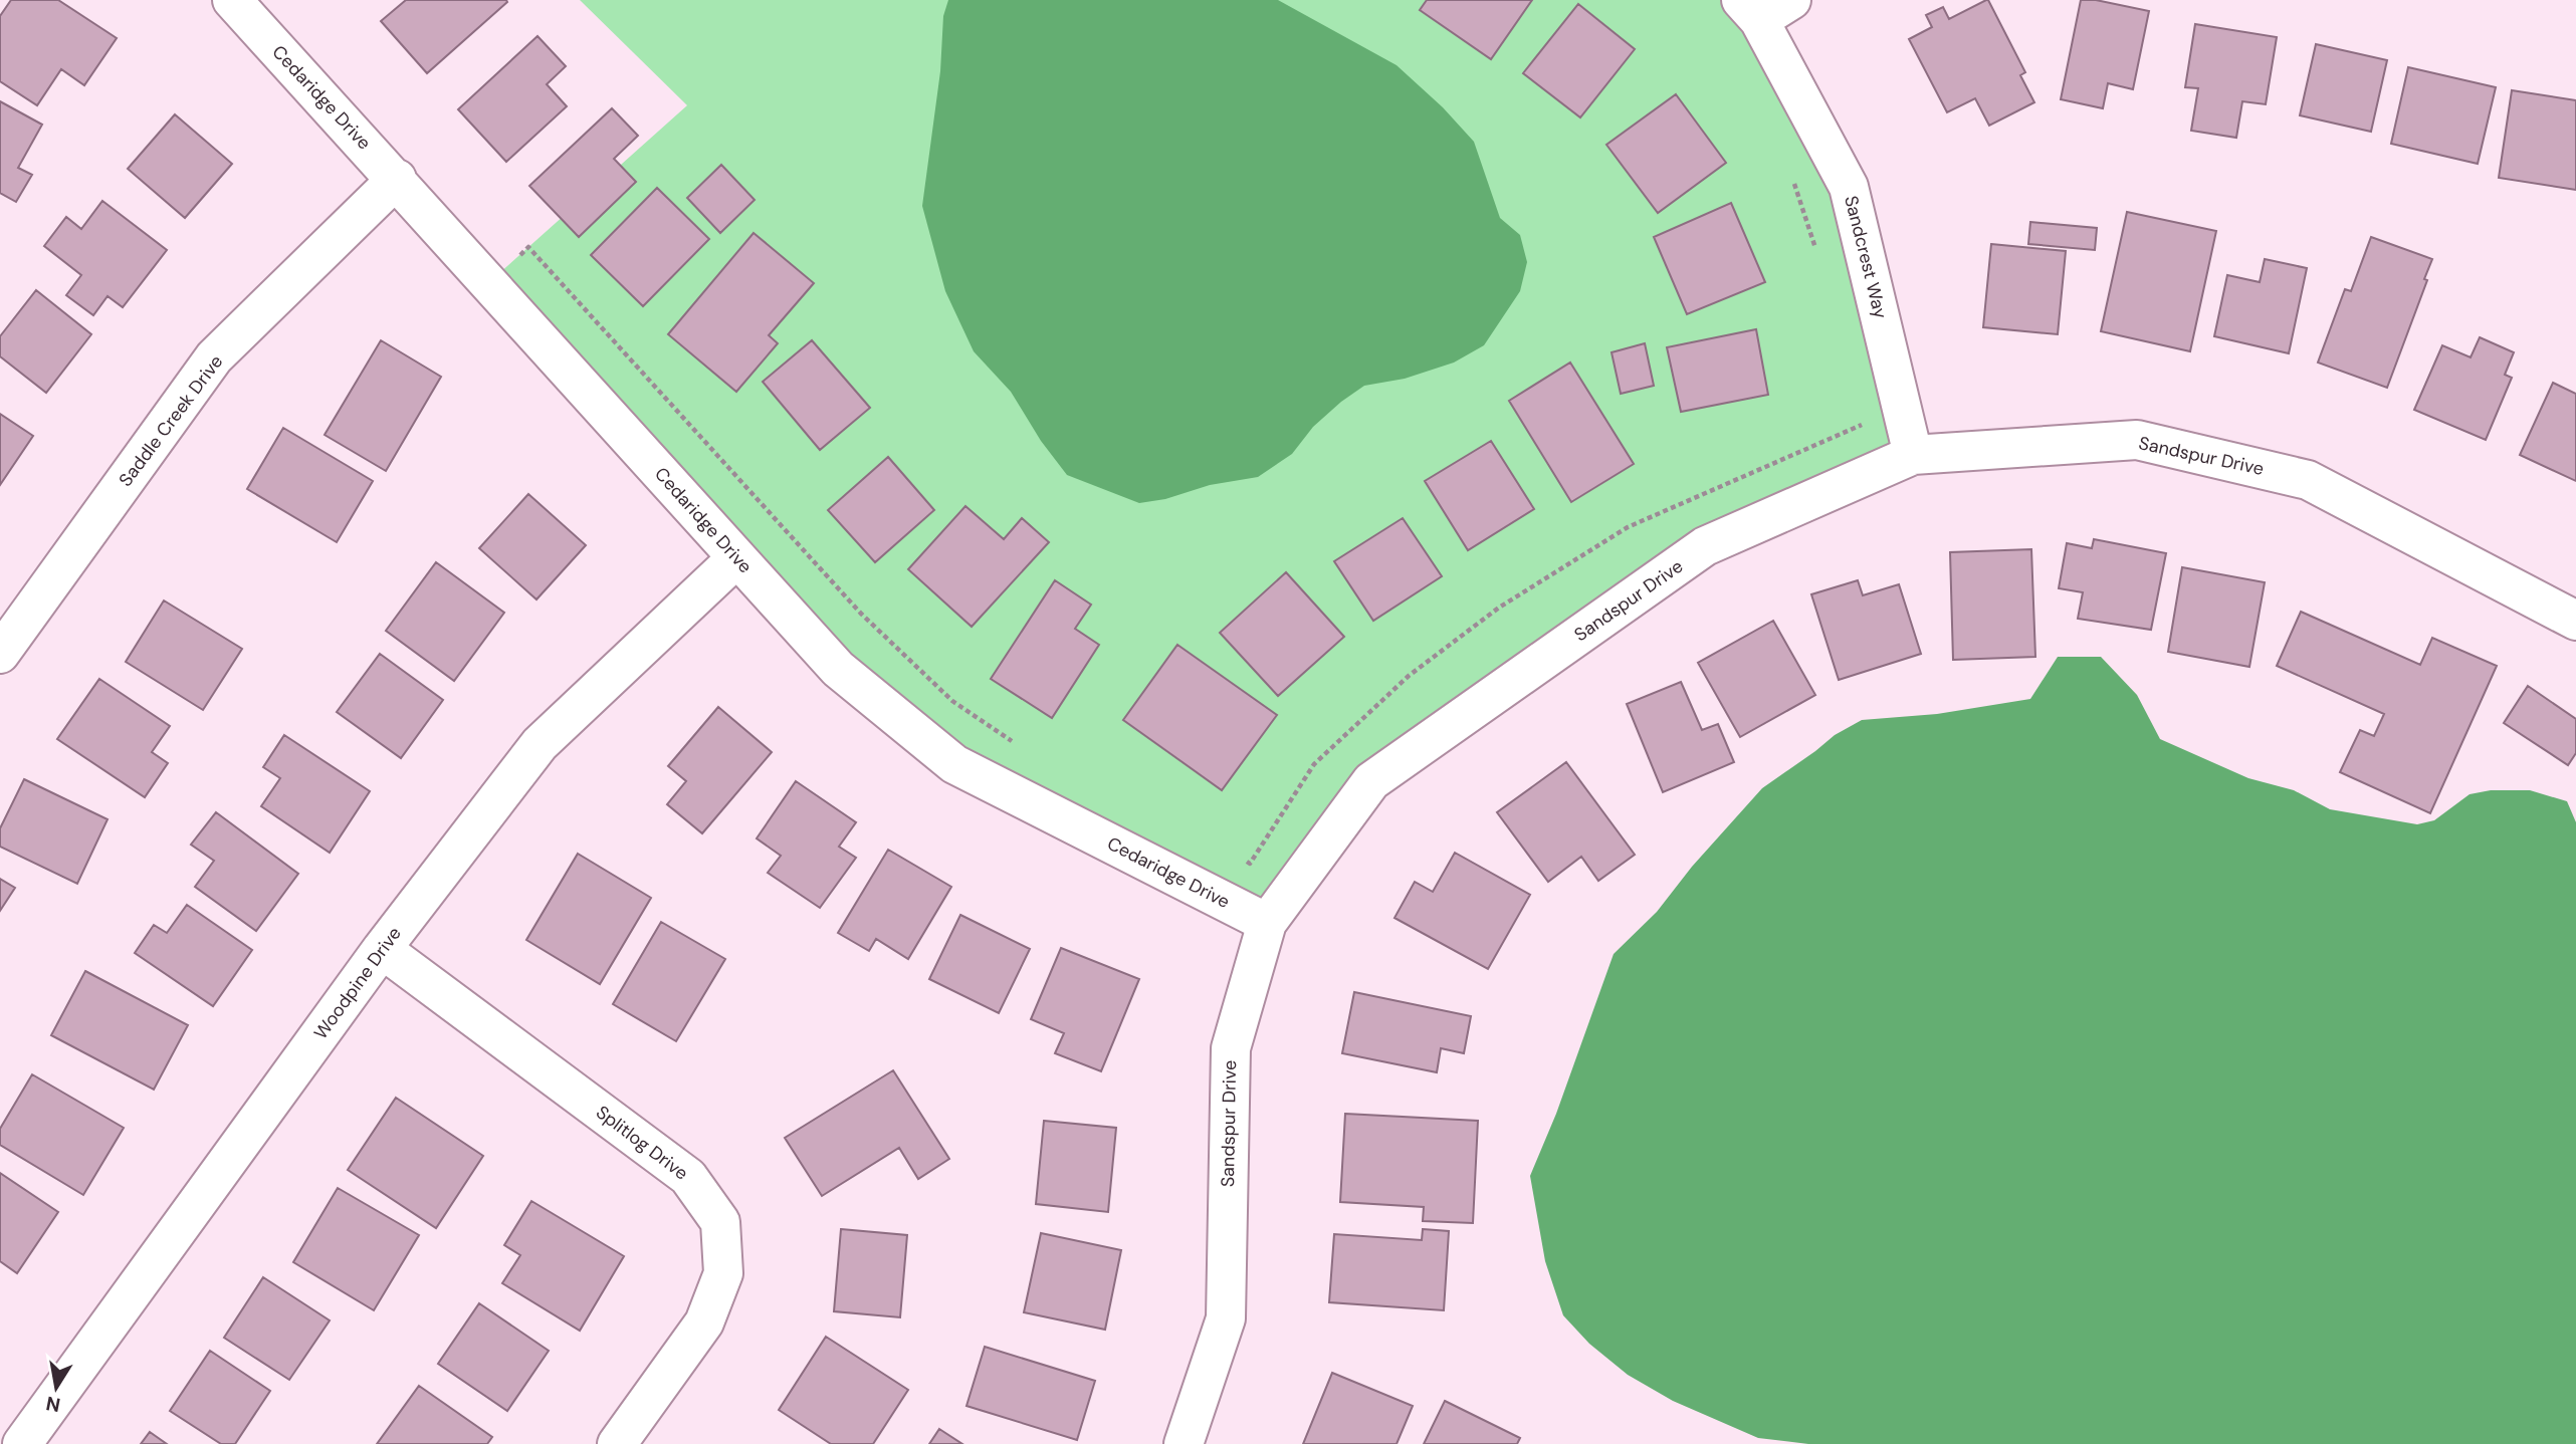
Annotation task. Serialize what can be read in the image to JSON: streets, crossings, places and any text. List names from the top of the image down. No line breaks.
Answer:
{"streets":{"street":["Cedaridge Drive","Sandcrest Way","Saddle Creek Drive","Sandspur Drive","Woodpine Drive","Splitlog Drive"]},"crossings":[["Cedaridge Drive","Saddle Creek Drive"],["Cedaridge Drive","Sandspur Drive"],["Cedaridge Drive","Woodpine Drive"],["Sandcrest Way","Sandspur Drive"],["Woodpine Drive","Splitlog Drive"]],"north":"bottom"}
